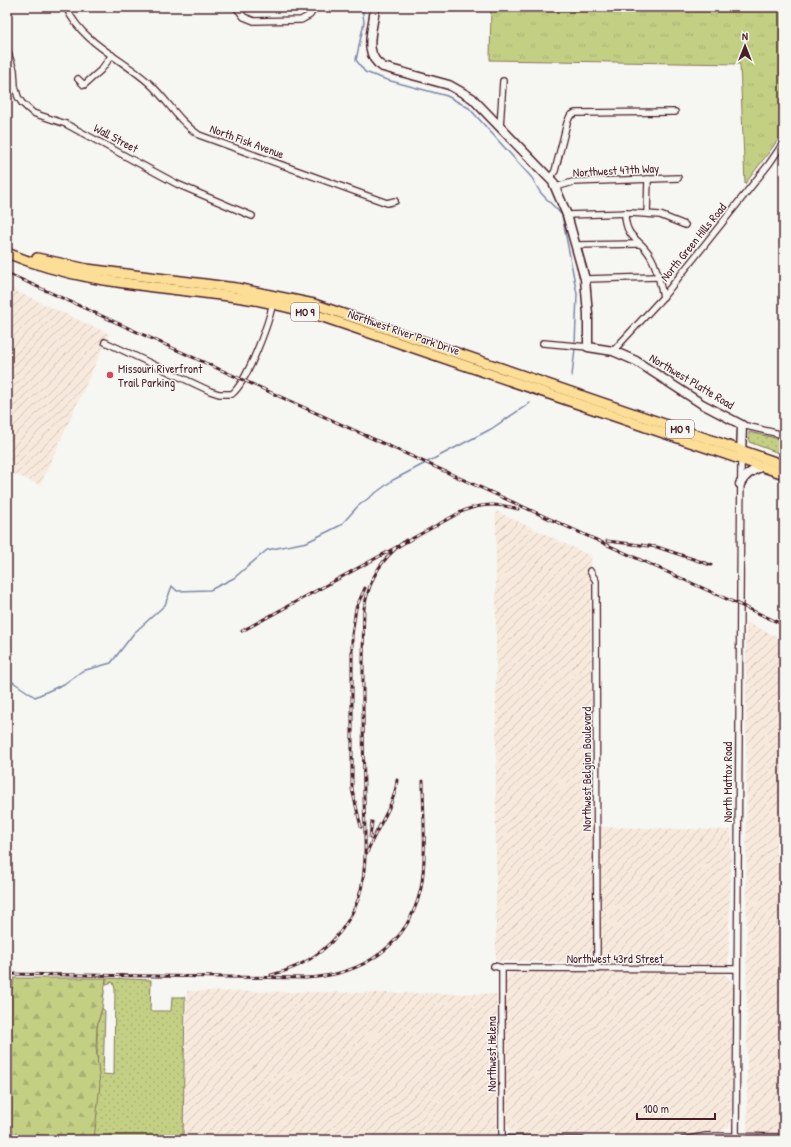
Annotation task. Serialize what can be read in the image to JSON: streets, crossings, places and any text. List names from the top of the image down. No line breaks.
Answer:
{"streets":{"main road":["MO 9","Northwest River Park Drive"],"street":["Wall Street","North Fisk Avenue","Northwest 47th Way","North Green Hills Road","Northwest Platte Road","Northwest Belgian Boulevard","North Mattox Road","Northwest 43rd Street","Northwest Helena"]},"crossings":[["North Green Hills Road","Northwest Platte Road"],["Northwest River Park Drive","North Mattox Road"],["Northwest Platte Road","North Mattox Road"],["Northwest Belgian Boulevard","Northwest 43rd Street"],["North Mattox Road","Northwest 43rd Street"],["Northwest 43rd Street","Northwest Helena"]],"places":["Missouri Riverfront Trail Parking"],"scale_bar":"100 m","north":"top"}
